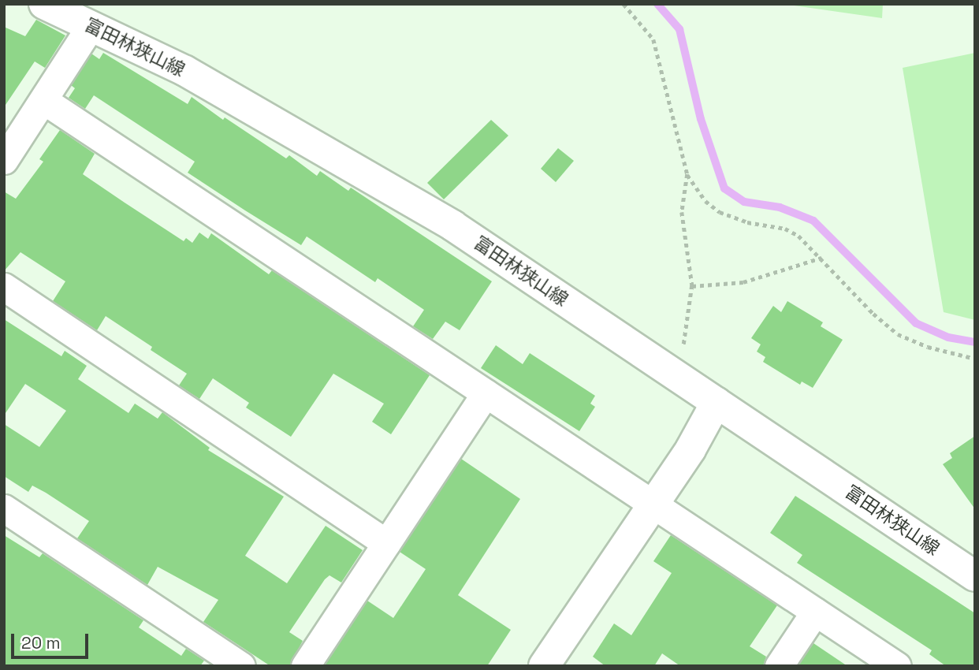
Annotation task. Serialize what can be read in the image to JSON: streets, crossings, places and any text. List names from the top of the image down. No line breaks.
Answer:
{"streets":{"main road":["富田林狭山線"]},"scale_bar":"20 m"}
